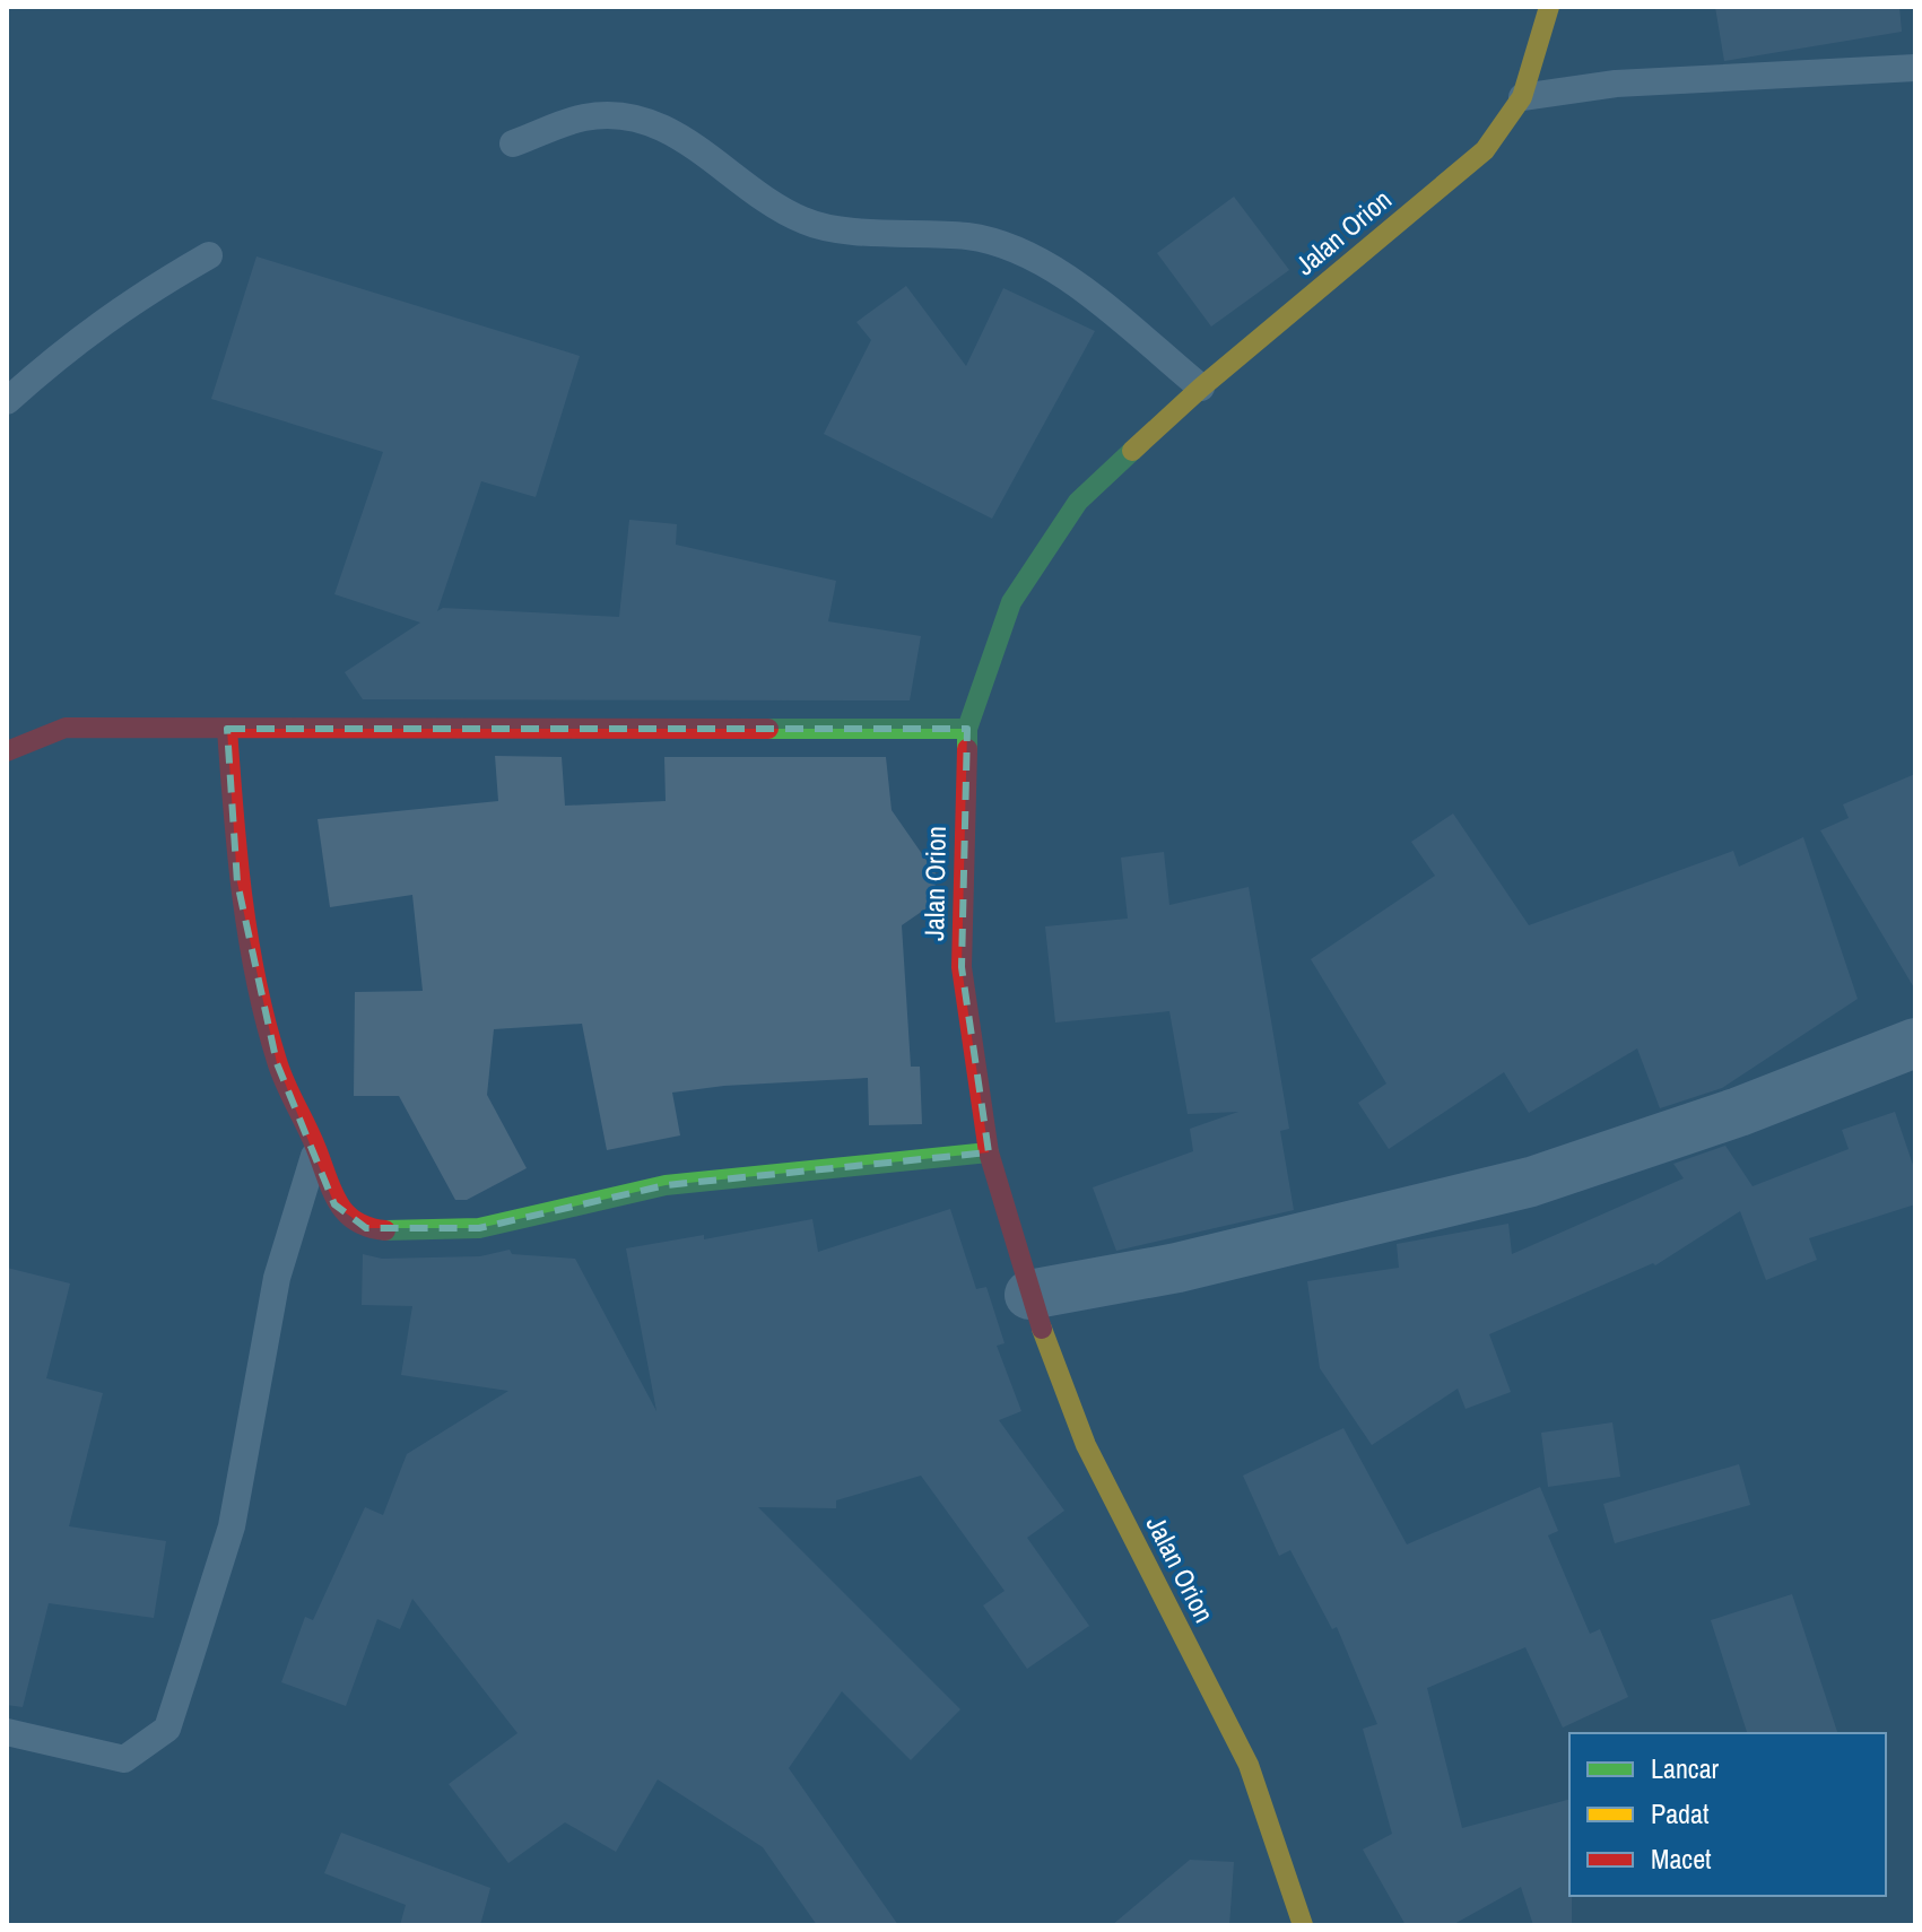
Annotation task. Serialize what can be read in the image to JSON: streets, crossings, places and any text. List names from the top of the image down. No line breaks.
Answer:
{"streets":{"main road":["Jalan Orion"]},"legend":["Lancar","Padat","Macet"]}
